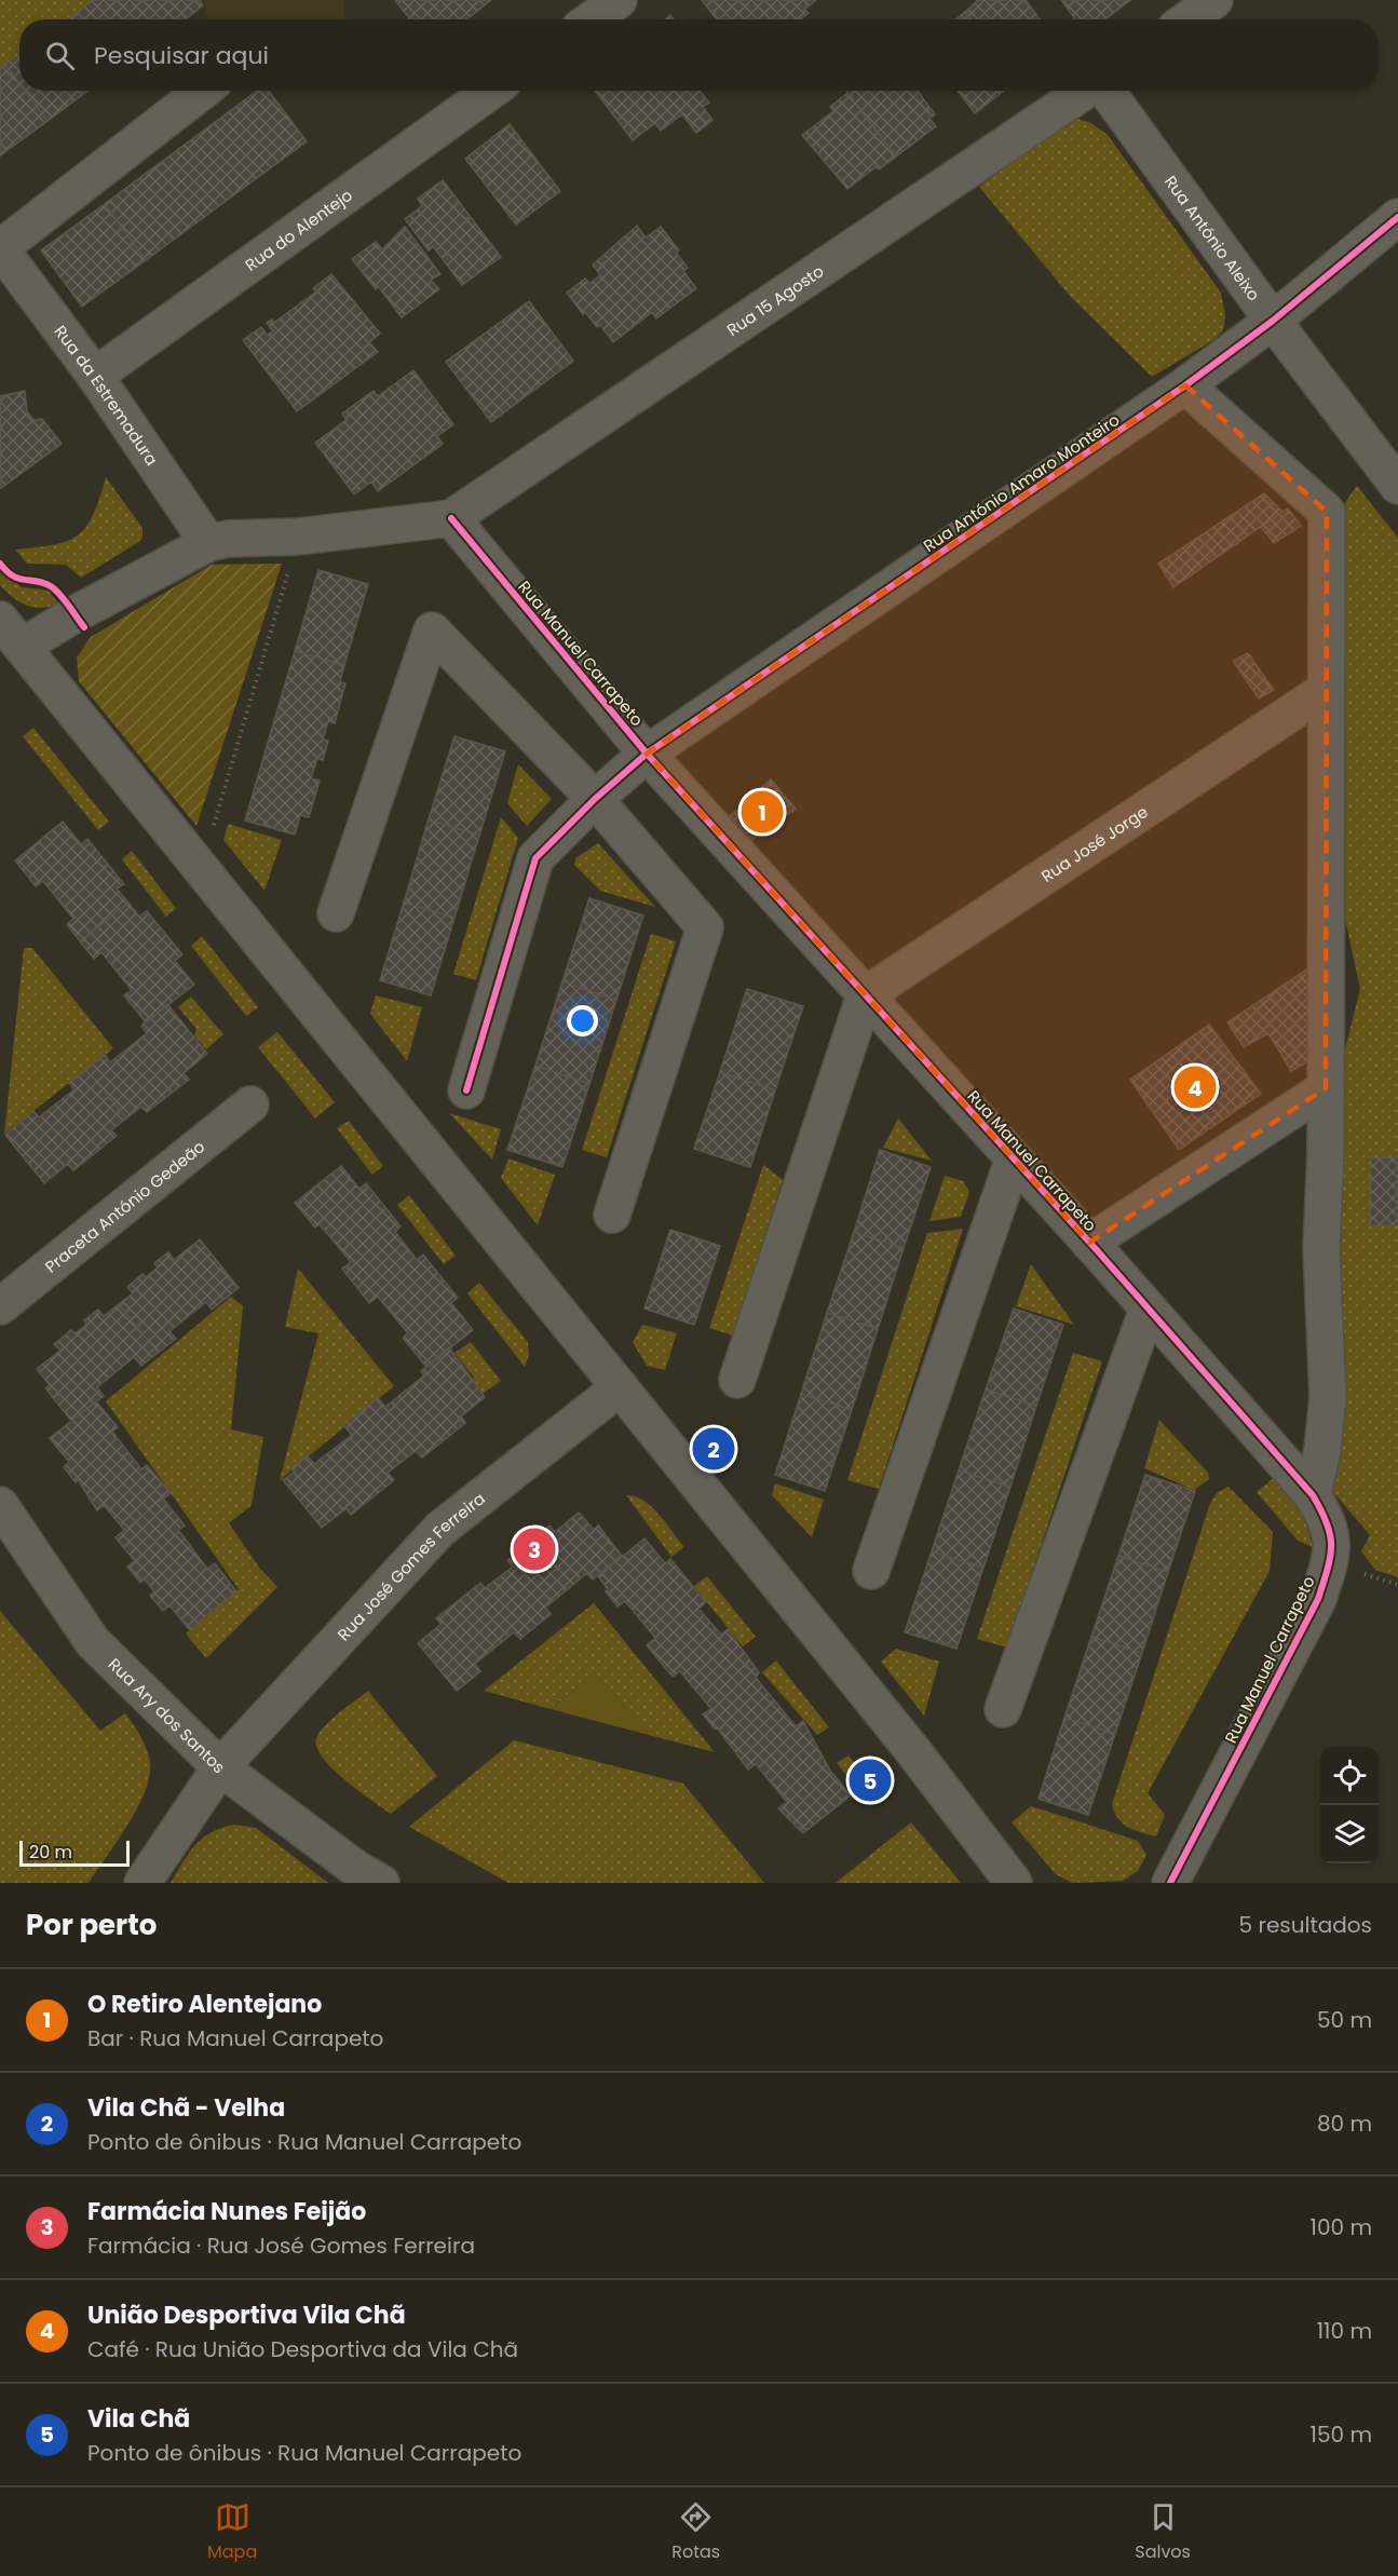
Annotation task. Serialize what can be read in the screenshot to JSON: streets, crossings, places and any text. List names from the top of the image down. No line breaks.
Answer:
{"streets":{"street":["Rua do Alentejo","Rua António Aleixo","Rua 15 Agosto","Rua da Estremadura","Rua António Amaro Monteiro","Rua Manuel Carrapeto","Rua José Jorge","Praceta António Gedeão","Rua José Gomes Ferreira","Rua Ary dos Santos"]},"crossings":[["Rua do Alentejo","Rua da Estremadura"],["Rua António Aleixo","Rua António Amaro Monteiro"],["Rua 15 Agosto","Rua Manuel Carrapeto"],["Rua António Amaro Monteiro","Rua Manuel Carrapeto"],["Rua Manuel Carrapeto","Rua José Jorge"],["Rua José Gomes Ferreira","Rua Ary dos Santos"]],"scale_bar":"20 m","page":{"search":"Pesquisar aqui","pins":["1","4","2","3","5"],"scale":"20 m","heading":["Por perto","5 resultados"],"list":[{"mark":"1","name":"O Retiro Alentejano","note":"Bar · Rua Manuel Carrapeto","value":"50 m"},{"mark":"2","name":"Vila Chã - Velha","note":"Ponto de ônibus · Rua Manuel Carrapeto","value":"80 m"},{"mark":"3","name":"Farmácia Nunes Feijão","note":"Farmácia · Rua José Gomes Ferreira","value":"100 m"},{"mark":"4","name":"União Desportiva Vila Chã","note":"Café · Rua União Desportiva da Vila Chã","value":"110 m"},{"mark":"5","name":"Vila Chã","note":"Ponto de ônibus · Rua Manuel Carrapeto","value":"150 m"}],"nav":["Mapa","Rotas","Salvos"]}}
